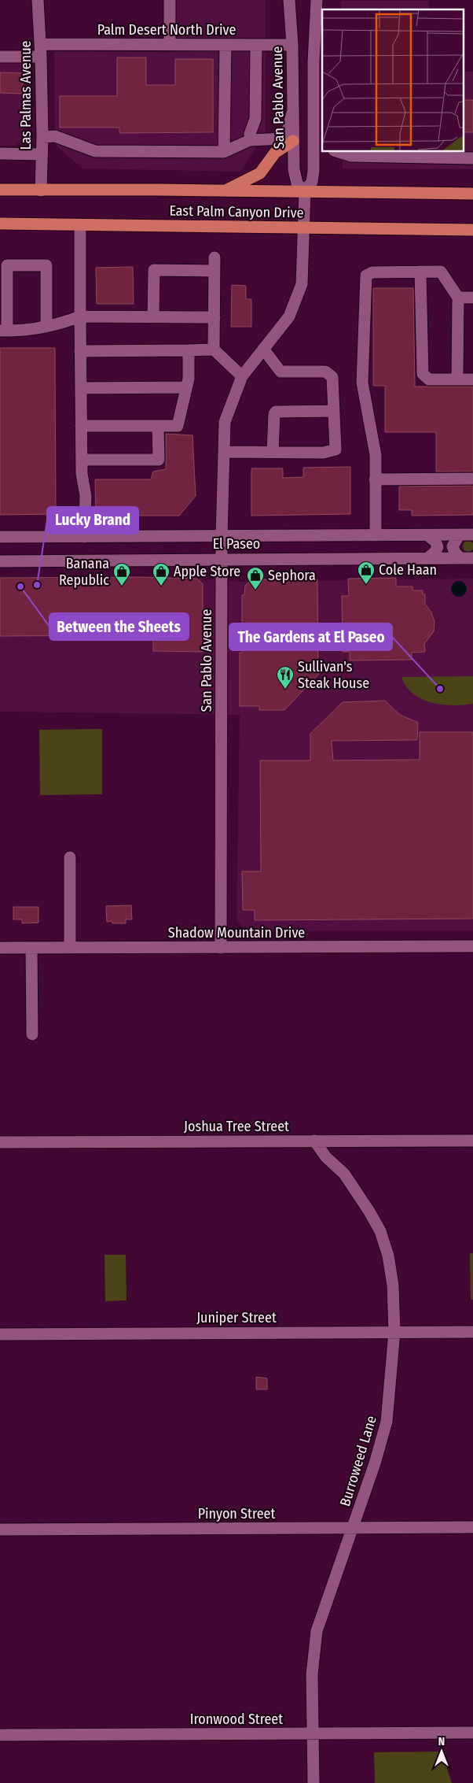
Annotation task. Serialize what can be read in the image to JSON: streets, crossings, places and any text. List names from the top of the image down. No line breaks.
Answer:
{"streets":{"main road":["East Palm Canyon Drive"],"street":["Palm Desert North Drive","Las Palmas Avenue","San Pablo Avenue","El Paseo","Shadow Mountain Drive","Joshua Tree Street","Juniper Street","Burroweed Lane","Pinyon Street","Ironwood Street"]},"crossings":[["Palm Desert North Drive","Las Palmas Avenue"],["Palm Desert North Drive","San Pablo Avenue"],["Las Palmas Avenue","East Palm Canyon Drive"],["San Pablo Avenue","East Palm Canyon Drive"],["San Pablo Avenue","El Paseo"],["San Pablo Avenue","Shadow Mountain Drive"],["Joshua Tree Street","Burroweed Lane"],["Juniper Street","Burroweed Lane"],["Burroweed Lane","Pinyon Street"],["Burroweed Lane","Ironwood Street"]],"places":{"other":["Lucky Brand","Between the Sheets","The Gardens at El Paseo"],"shop":["Cole Haan","Banana Republic","Apple Store","Sephora"],"restaurant":["Sullivan's Steak House"]},"north":"top"}
